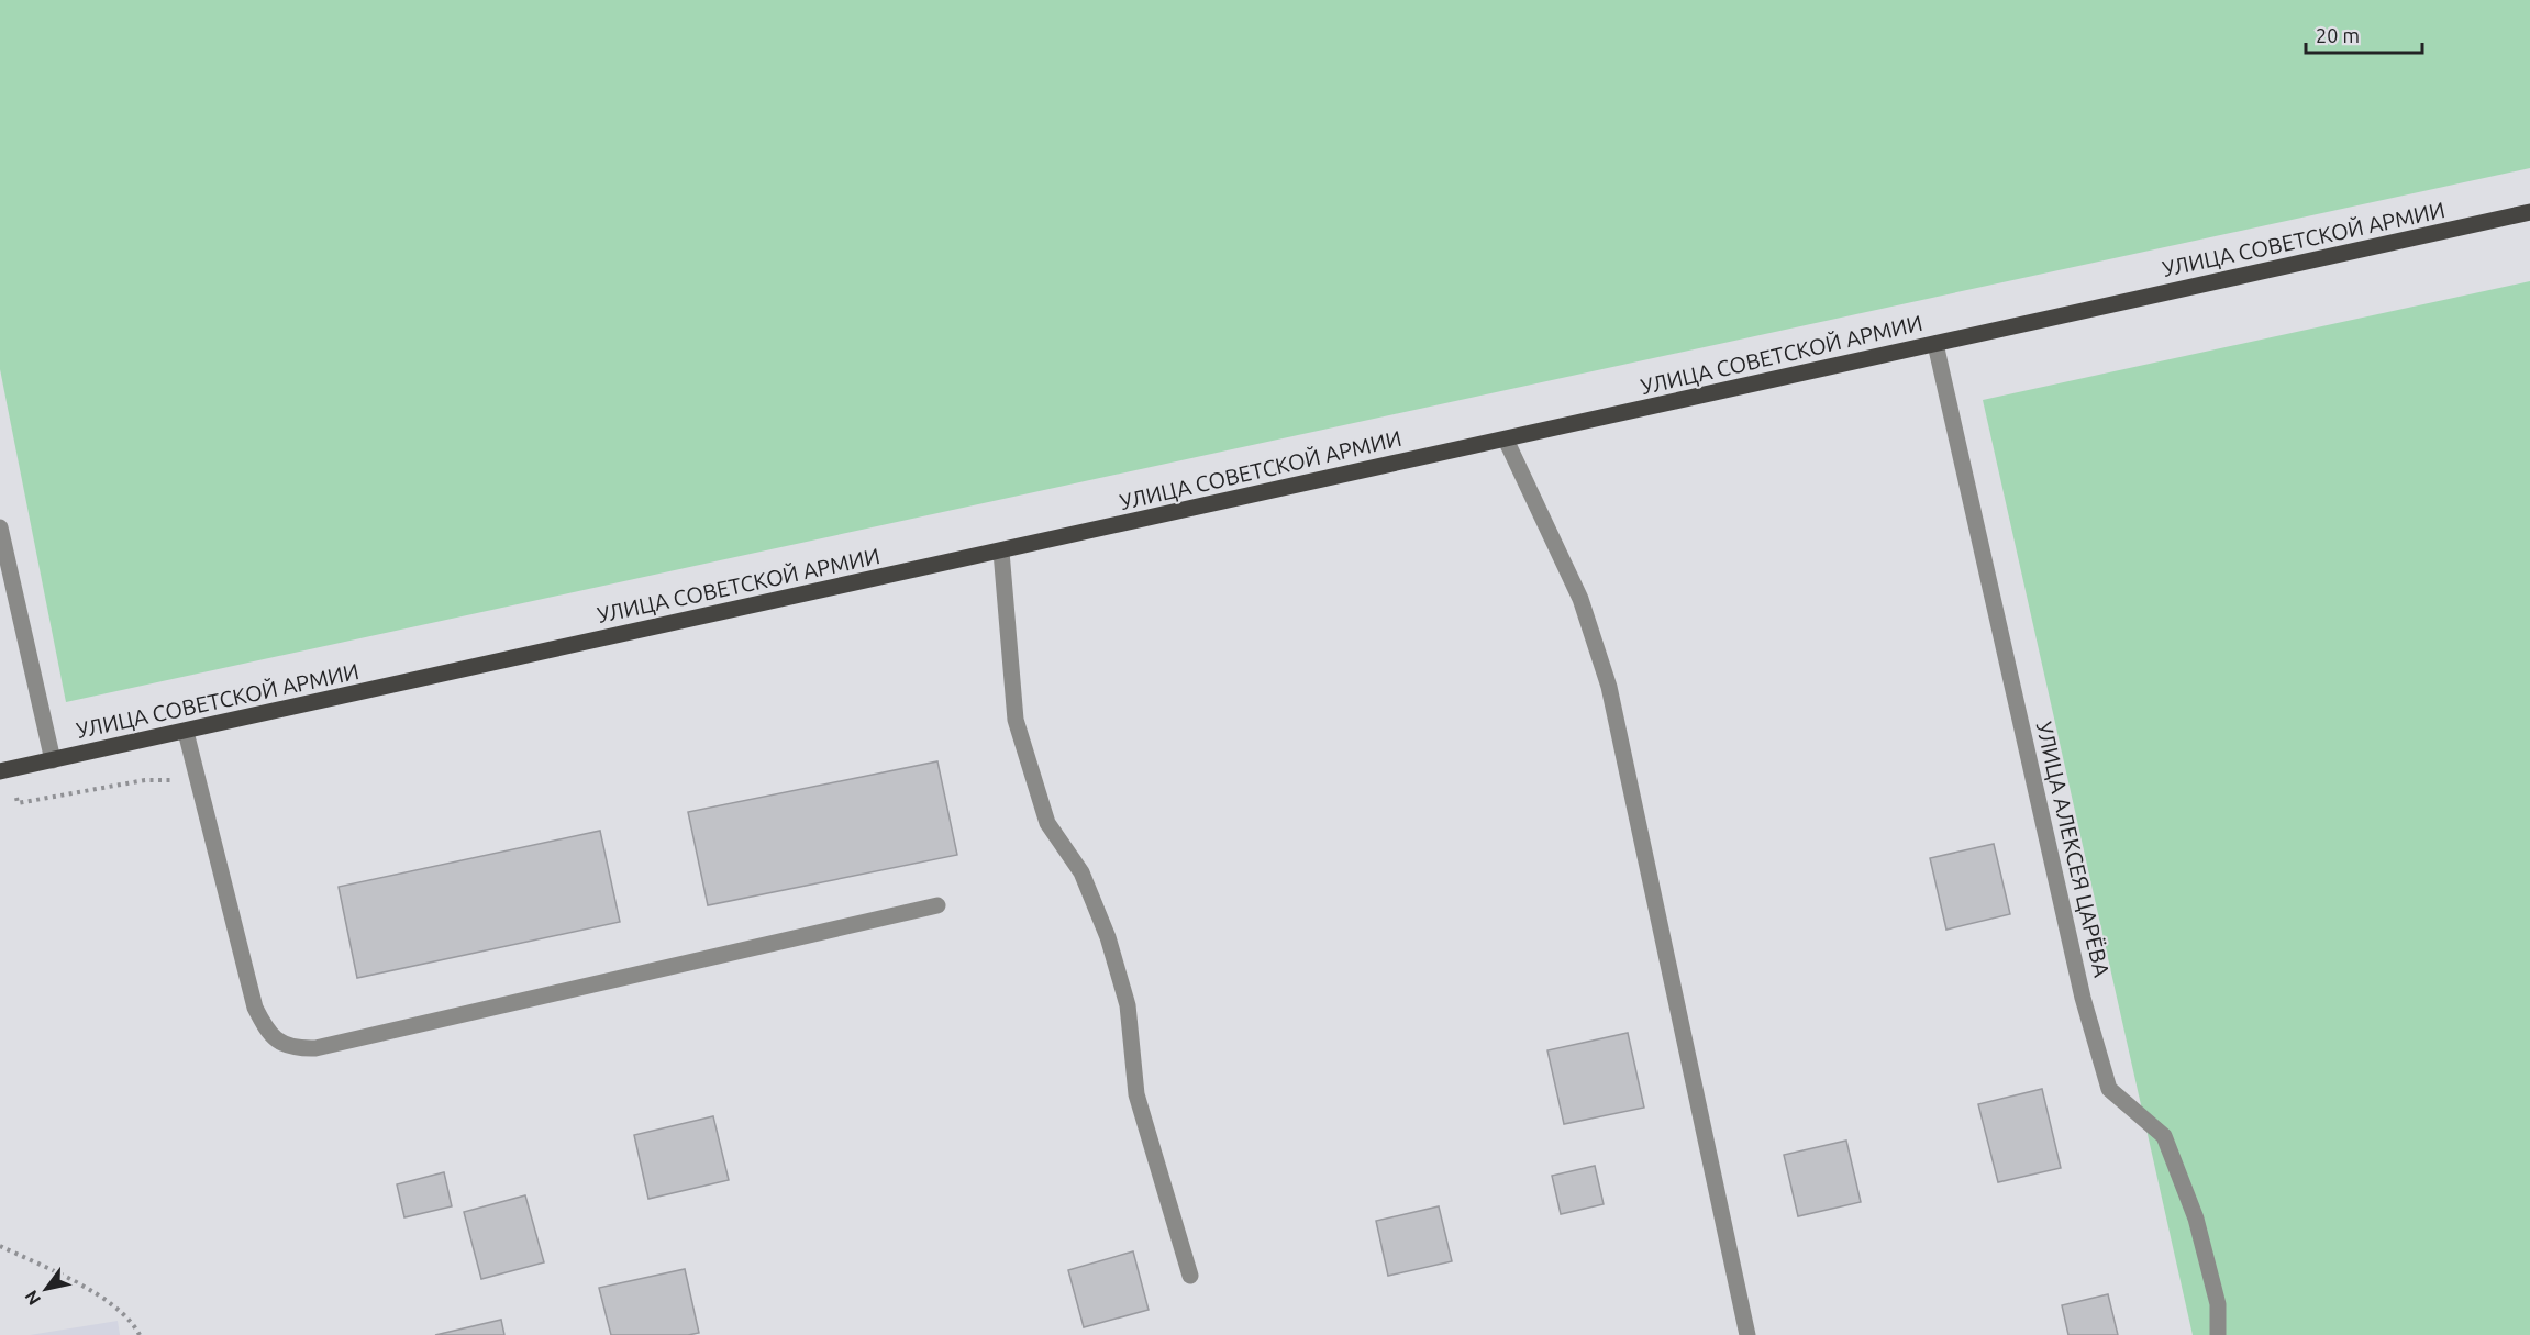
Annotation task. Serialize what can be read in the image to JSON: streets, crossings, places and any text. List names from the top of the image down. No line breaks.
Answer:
{"streets":{"main road":["УЛИЦА СОВЕТСКОЙ АРМИИ"],"street":["УЛИЦА АЛЕКСЕЯ ЦАРЁВА"]},"crossings":[["УЛИЦА СОВЕТСКОЙ АРМИИ","УЛИЦА АЛЕКСЕЯ ЦАРЁВА"]],"scale_bar":"20 m","north":"bottom left"}
